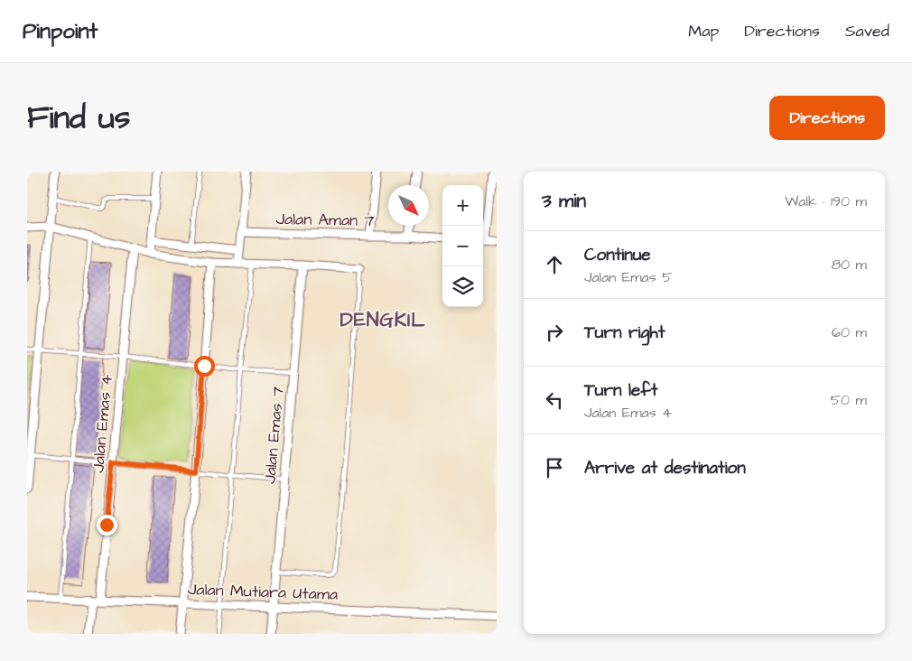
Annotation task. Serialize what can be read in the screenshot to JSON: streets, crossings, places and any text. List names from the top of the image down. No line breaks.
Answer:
{"streets":{"street":["Jalan Aman 7","Jalan Emas 4","Jalan Emas 7","Jalan Mutiara Utama"]},"crossings":[["Jalan Emas 4","Jalan Mutiara Utama"],["Jalan Emas 7","Jalan Mutiara Utama"]],"districts":["DENGKIL"],"north":"bottom right","page":{"header":"Pinpoint","nav":["Map","Directions","Saved"],"title":"Find us","buttons":"Directions","heading":["3 min","Walk · 190 m"],"map_buttons":["+","−"],"list":[["Continue","Jalan Emas 5","80 m"],["Turn right","60 m"],["Turn left","Jalan Emas 4","50 m"],"Arrive at destination"]}}
